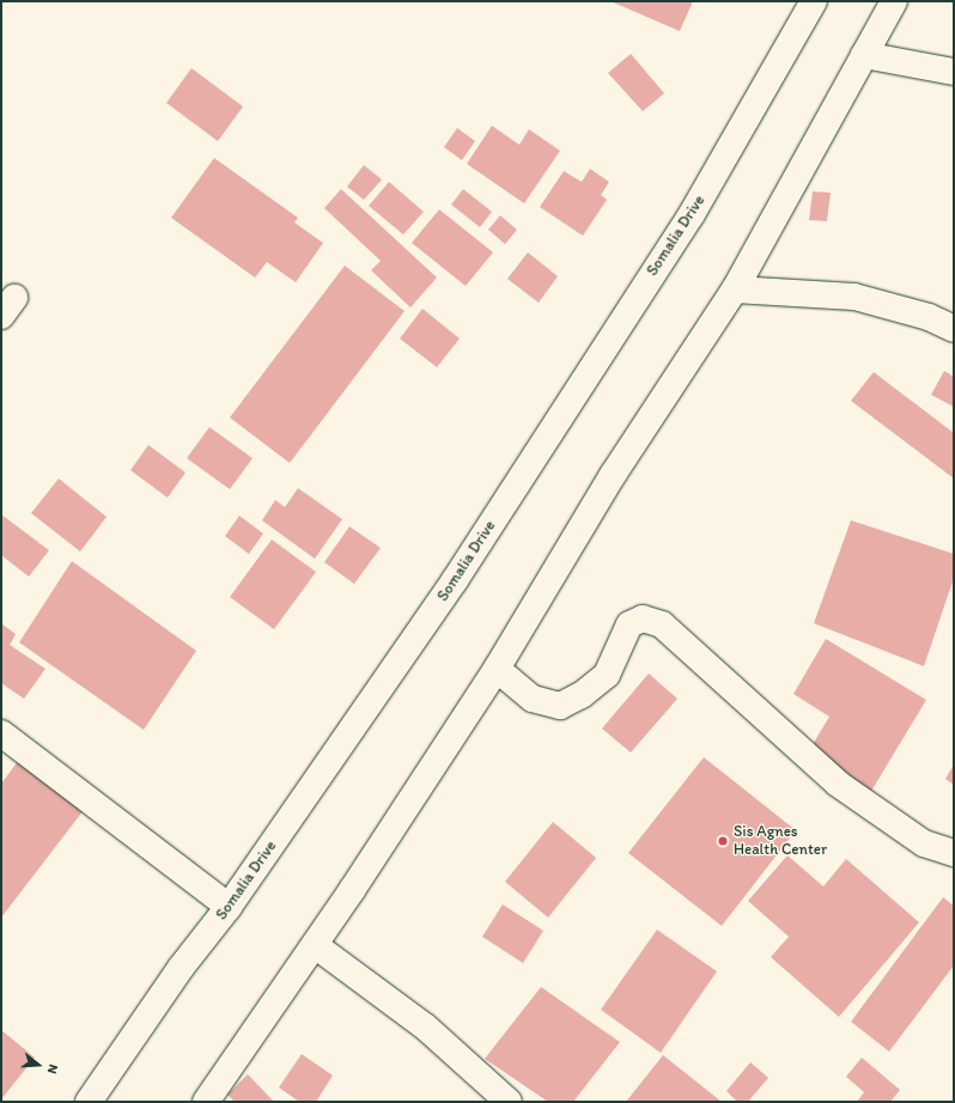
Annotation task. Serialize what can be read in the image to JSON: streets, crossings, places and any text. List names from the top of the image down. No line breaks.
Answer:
{"streets":{"main road":["Somalia Drive"]},"places":["Sis Agnes Health Center"],"north":"right"}
